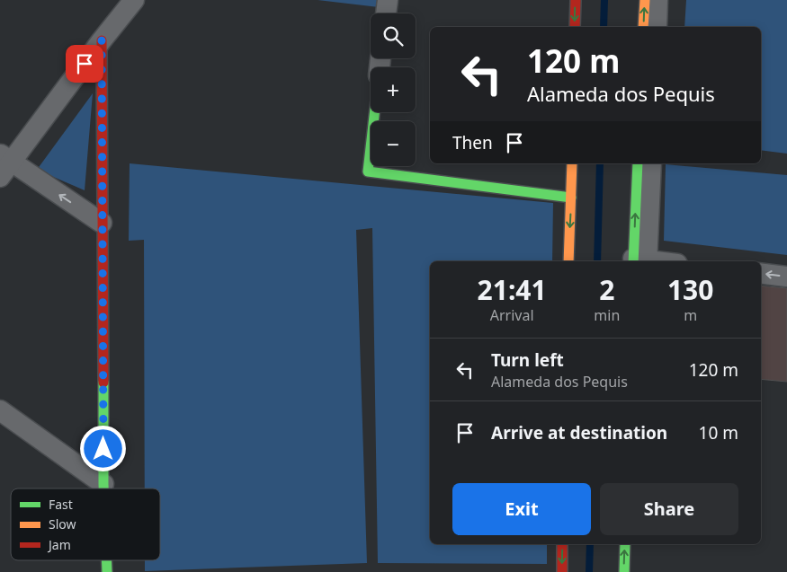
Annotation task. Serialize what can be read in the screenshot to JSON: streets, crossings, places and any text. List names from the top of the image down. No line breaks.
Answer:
{"legend":["Fast","Slow","Jam"],"page":{"map_buttons":["+","−"],"turn":["120 m","Alameda dos Pequis"],"then":"Then","eta":["21:41","Arrival","2","min","130","m"],"list":[{"name":"Turn left","note":"Alameda dos Pequis","value":"120 m"},{"name":"Arrive at destination","value":"10 m"}],"buttons":["Exit","Share"]}}
